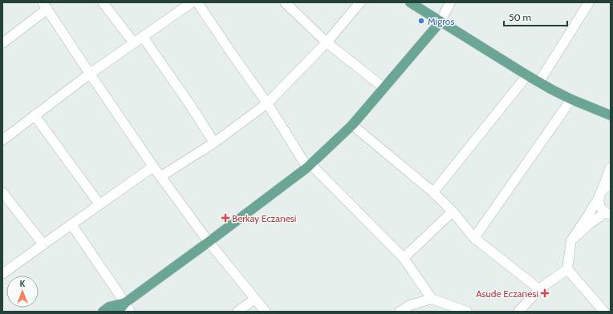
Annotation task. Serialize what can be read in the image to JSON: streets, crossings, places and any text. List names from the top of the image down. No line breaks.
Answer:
{"places":{"other":["Migros"],"health":["Berkay Eczanesi","Asude Eczanesi"]},"scale_bar":"50 m","north":"top"}
